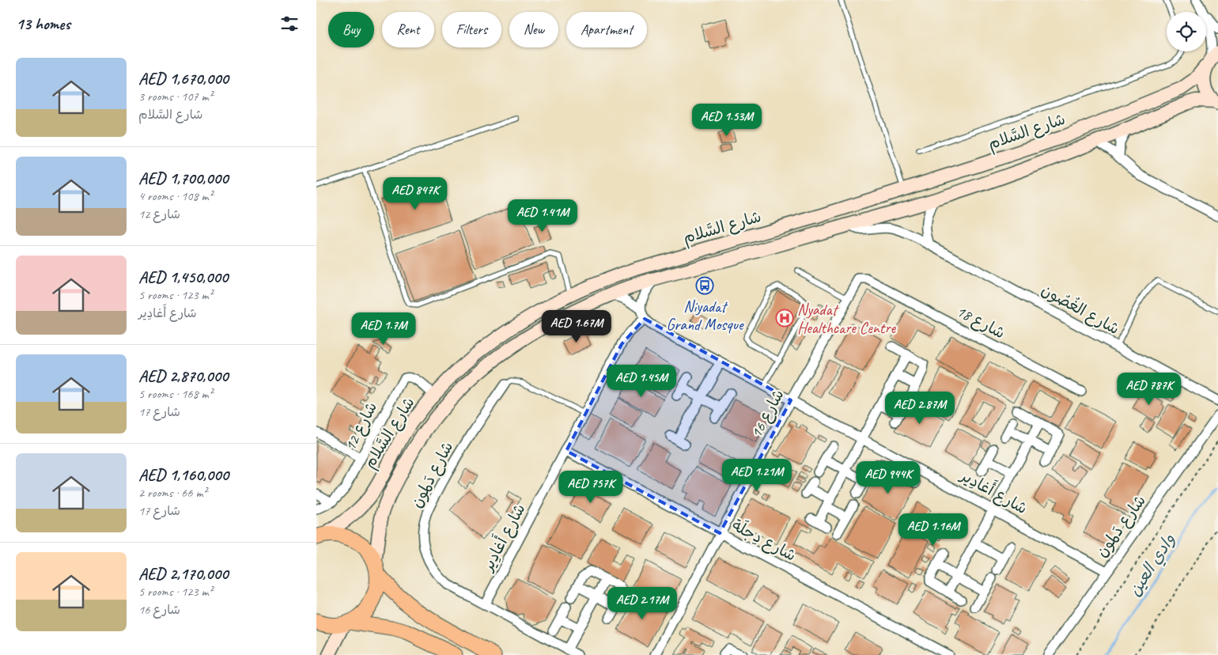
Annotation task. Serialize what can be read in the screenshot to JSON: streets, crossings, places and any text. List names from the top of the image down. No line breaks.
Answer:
{"streets":{"street":["شارع السَّلام","شارع الغُصُون","شارع 18","شارع 16","شارع 12","شارع دَلمون","شارع أَغادِير","شارع دِجلَة"]},"crossings":[["شارع السَّلام","شارع الغُصُون"],["شارع السَّلام","شارع 12"],["شارع 18","شارع 16"],["شارع 16","شارع أَغادِير"],["شارع 16","شارع دِجلَة"],["شارع دَلمون","شارع أَغادِير"],["شارع أَغادِير","شارع دِجلَة"]],"water":["وادي العين"],"places":{"bus stop":["Niyadat Grand Mosque"],"hospital":["Nyadat Healthcare Centre"]},"page":{"heading":"13 homes","chip":["Buy","Rent","Filters","New","Apartment"],"list":[{"name":"AED 1,670,000","note":"3 rooms · 107 m² · شارع السَّلام"},{"name":"AED 1,700,000","note":"4 rooms · 108 m² · شارع 12"},{"name":"AED 1,450,000","note":"5 rooms · 123 m² · شارع أَغادِير"},{"name":"AED 2,870,000","note":"5 rooms · 168 m² · شارع 17"},{"name":"AED 1,160,000","note":"2 rooms · 66 m² · شارع 17"},{"name":"AED 2,170,000","note":"5 rooms · 123 m² · شارع 16"}],"price":["AED 1.53M","AED 847K","AED 1.41M","AED 1.67M","AED 1.7M","AED 1.45M","AED 787K","AED 2.87M","AED 1.21M","AED 944K","AED 757K","AED 1.16M","AED 2.17M"]}}
